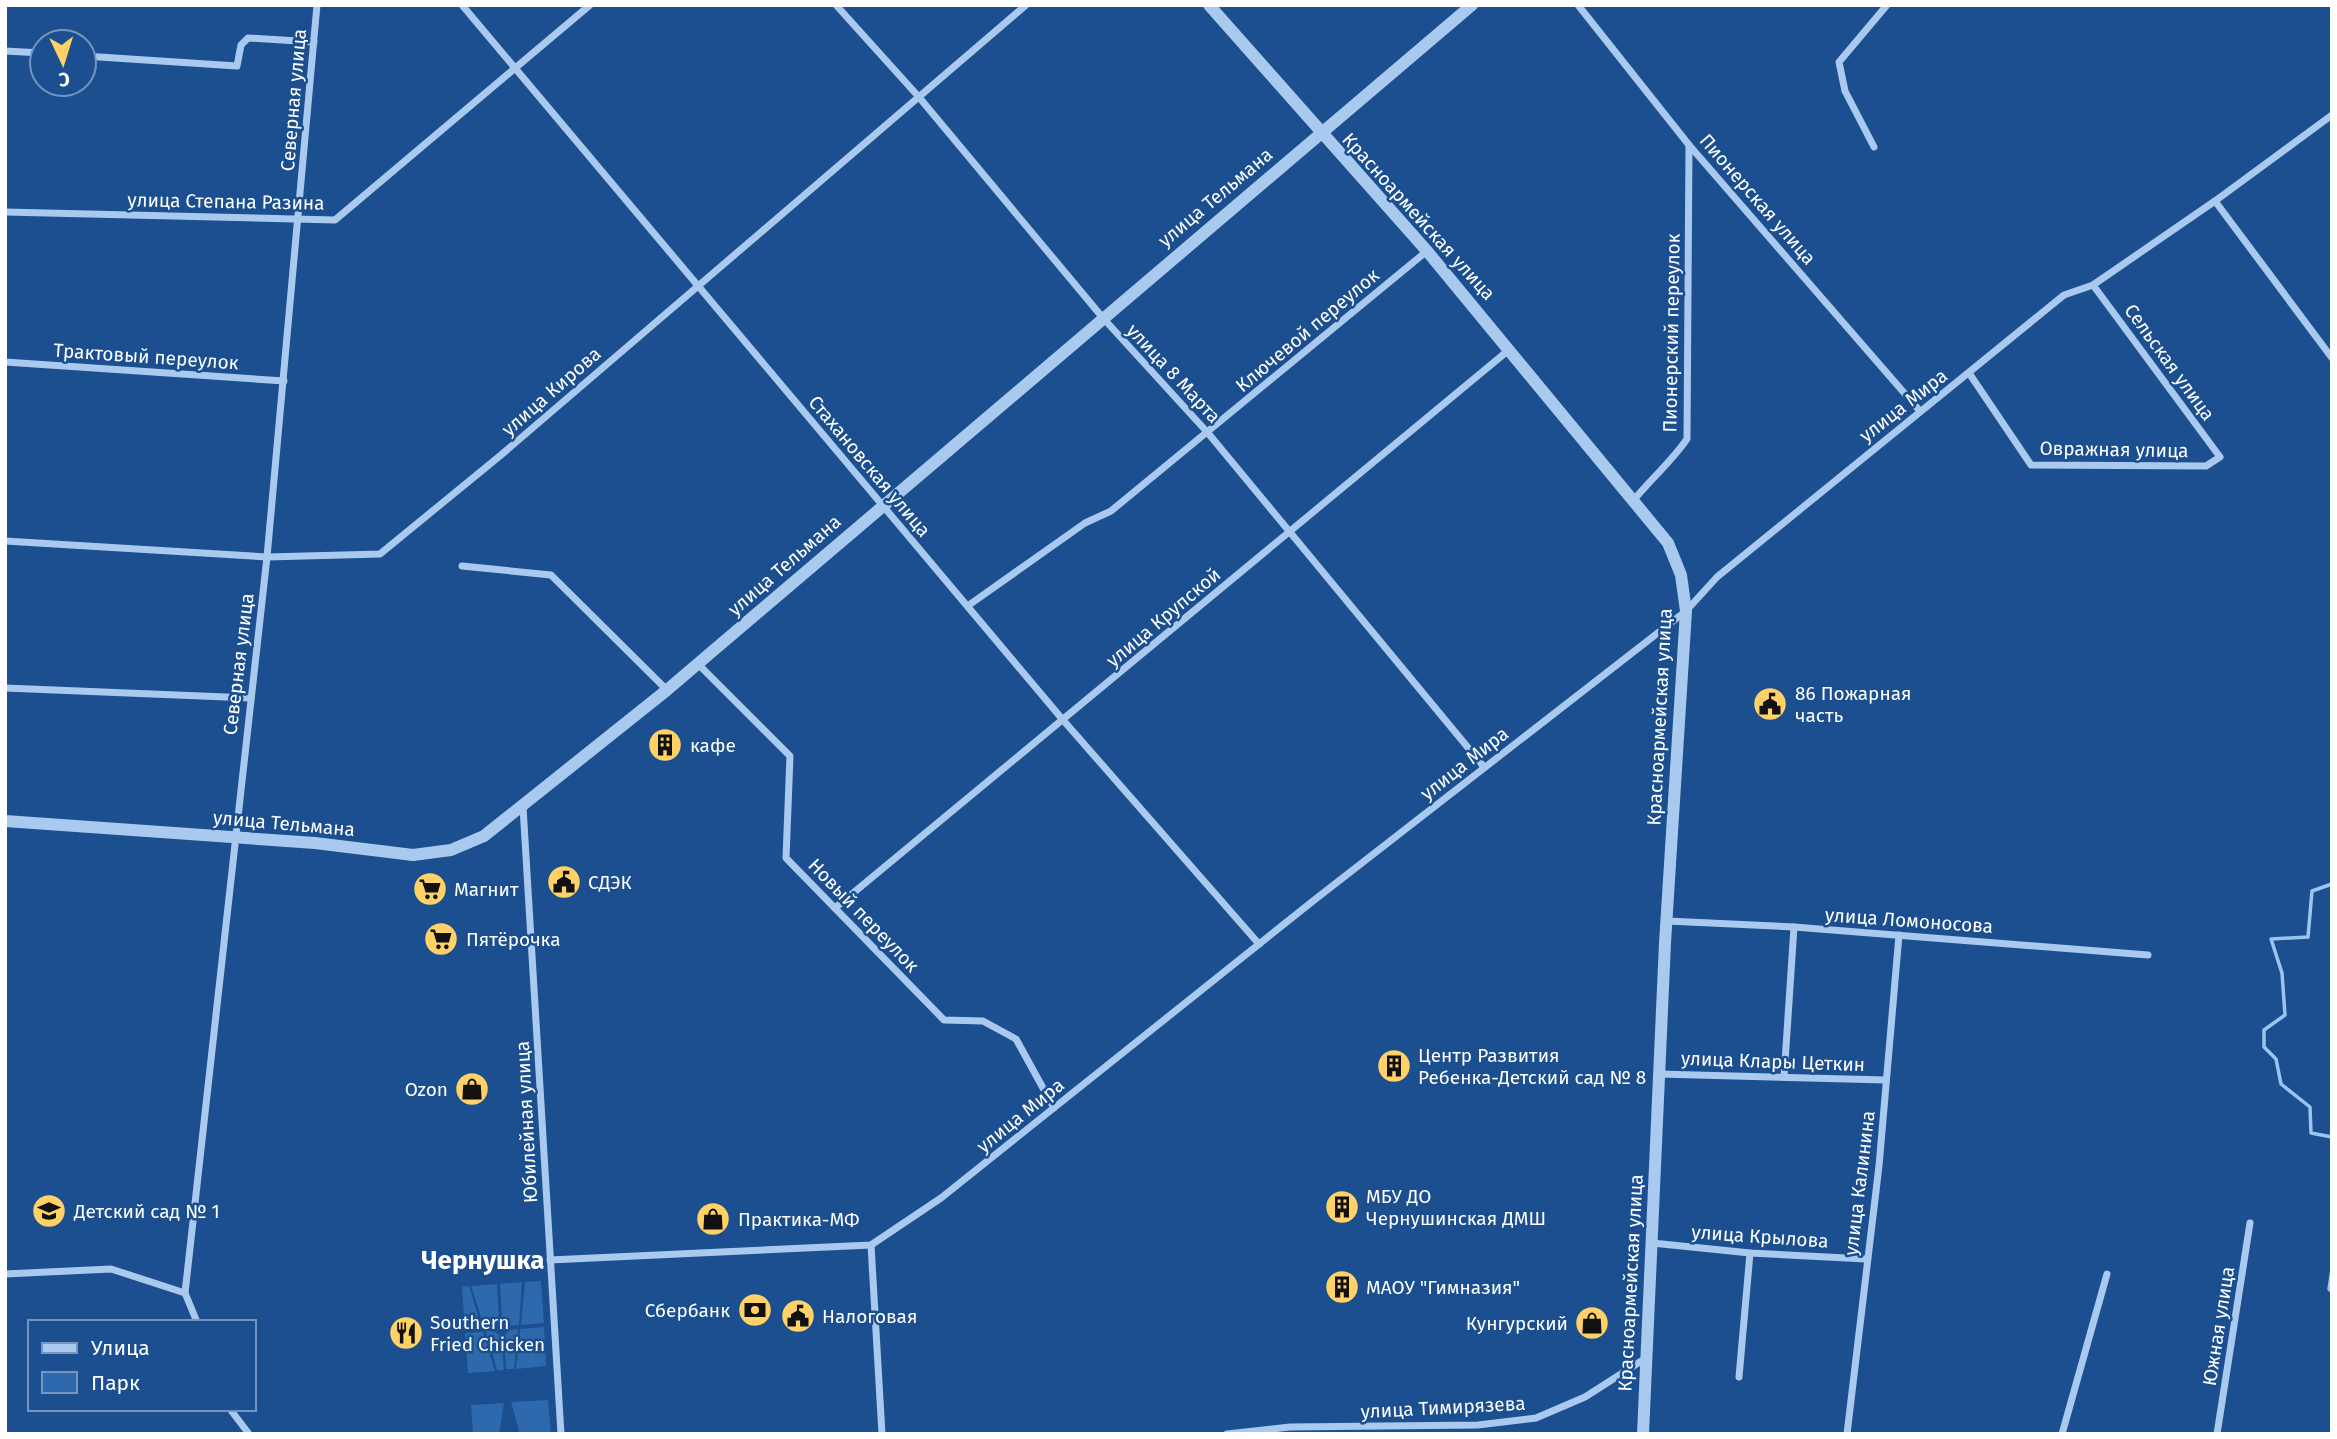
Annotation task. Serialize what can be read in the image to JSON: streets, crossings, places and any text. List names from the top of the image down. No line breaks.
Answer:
{"streets":{"street":["Северная улица","улица Тельмана","Пионерская улица","улица Степана Разина","Красноармейская улица","Ключевой переулок","Пионерский переулок","Трактовый переулок","Сельская улица","улица 8 Марта","улица Кирова","улица Мира","Овражная улица","Стахановская улица","улица Крупской","Новый переулок","улица Ломоносова","улица Клары Цеткин","Юбилейная улица","улица Калинина","улица Крылова","Южная улица","улица Тимирязева"]},"crossings":[["Северная улица","улица Тельмана"],["Северная улица","улица Степана Разина"],["Северная улица","Трактовый переулок"],["Северная улица","улица Кирова"],["улица Тельмана","Красноармейская улица"],["улица Тельмана","улица 8 Марта"],["улица Тельмана","Стахановская улица"],["улица Тельмана","Новый переулок"],["улица Тельмана","Юбилейная улица"],["Пионерская улица","Пионерский переулок"],["Пионерская улица","улица Мира"],["улица Степана Разина","Стахановская улица"],["Красноармейская улица","Ключевой переулок"],["Красноармейская улица","Пионерский переулок"],["Красноармейская улица","улица Мира"],["Красноармейская улица","улица Крупской"],["Красноармейская улица","улица Ломоносова"],["Красноармейская улица","улица Клары Цеткин"],["Красноармейская улица","улица Крылова"],["Красноармейская улица","улица Тимирязева"],["Ключевой переулок","улица 8 Марта"],["Ключевой переулок","Стахановская улица"],["Сельская улица","улица Мира"],["Сельская улица","Овражная улица"],["улица 8 Марта","улица Кирова"],["улица 8 Марта","улица Мира"],["улица 8 Марта","улица Крупской"],["улица Кирова","Стахановская улица"],["улица Мира","Овражная улица"],["улица Мира","Стахановская улица"],["улица Мира","Новый переулок"],["Стахановская улица","улица Крупской"],["улица Крупской","Новый переулок"],["улица Ломоносова","улица Калинина"],["улица Клары Цеткин","улица Калинина"],["улица Калинина","улица Крылова"]],"districts":["Чернушка"],"places":{"public building":["86 Пожарная часть","СДЭК","Налоговая"],"building":["кафе","Центр Развития Ребенка-Детский сад № 8","МБУ ДО Чернушинская ДМШ","МАОУ \"Гимназия\""],"supermarket":["Магнит","Пятёрочка"],"shop":["Ozon","Практика-МФ","Кунгурский"],"school or university":["Детский сад № 1"],"bank":["Сбербанк"],"restaurant":["Southern Fried Chicken"]},"legend":["Улица","Парк"],"north":"bottom"}
